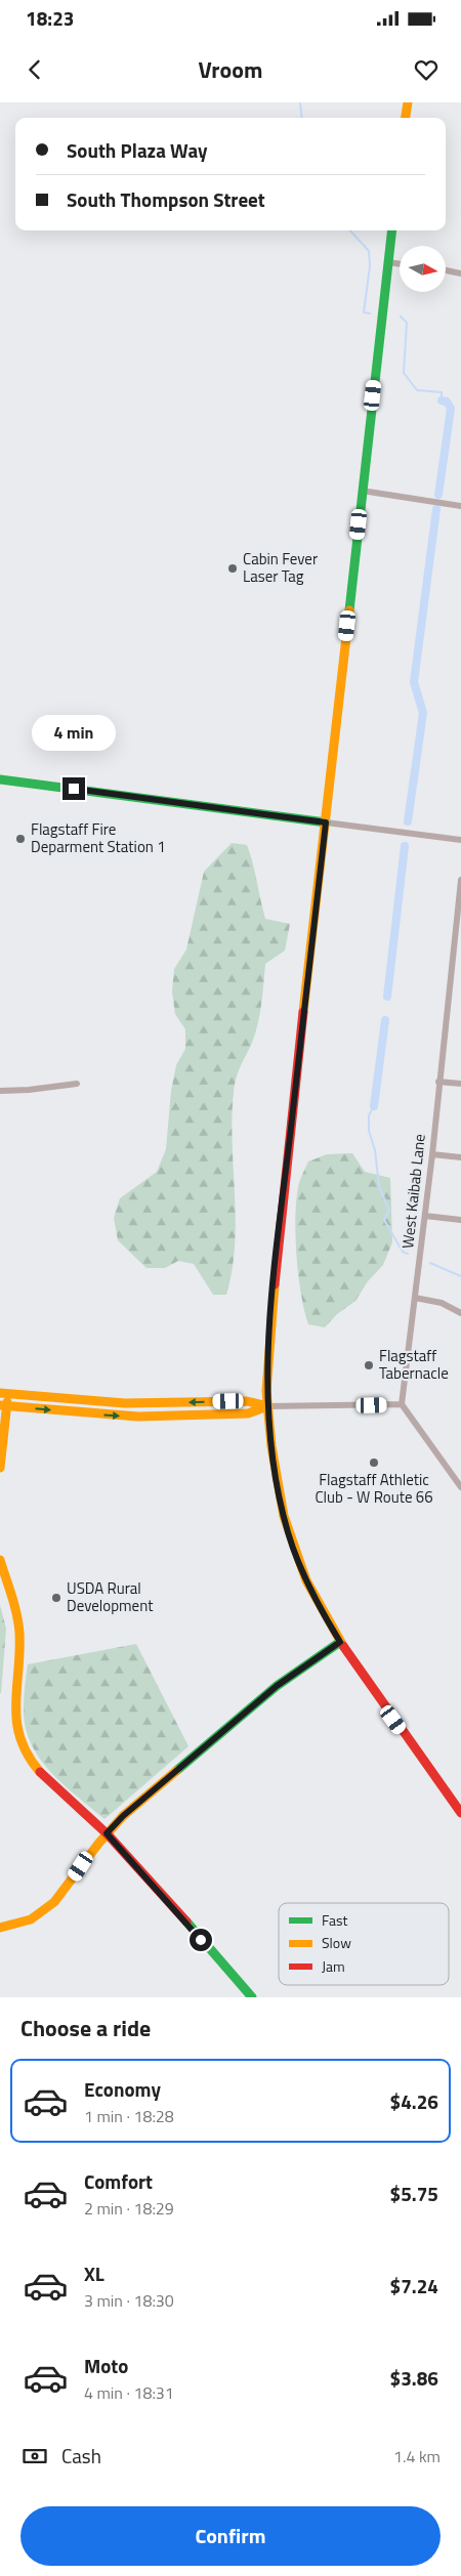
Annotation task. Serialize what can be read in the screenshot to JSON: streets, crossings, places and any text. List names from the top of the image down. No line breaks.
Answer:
{"streets":{"street":["West Kaibab Lane"]},"places":["Cabin Fever Laser Tag","Flagstaff Fire Deparment Station 1","Flagstaff Tabernacle","Flagstaff Athletic Club - W Route 66","USDA Rural Development"],"legend":["Fast","Slow","Jam"],"north":"right","page":{"status":"18:23","header":"Vroom","banner":["South Plaza Way","South Thompson Street"],"bubble":"4 min","heading":"Choose a ride","list":[{"name":"Economy","note":"1 min · 18:28","value":"$4.26"},{"name":"Comfort","note":"2 min · 18:29","value":"$5.75"},{"name":"XL","note":"3 min · 18:30","value":"$7.24"},{"name":"Moto","note":"4 min · 18:31","value":"$3.86"}],"pay":["Cash","1.4 km"],"buttons":"Confirm"}}
